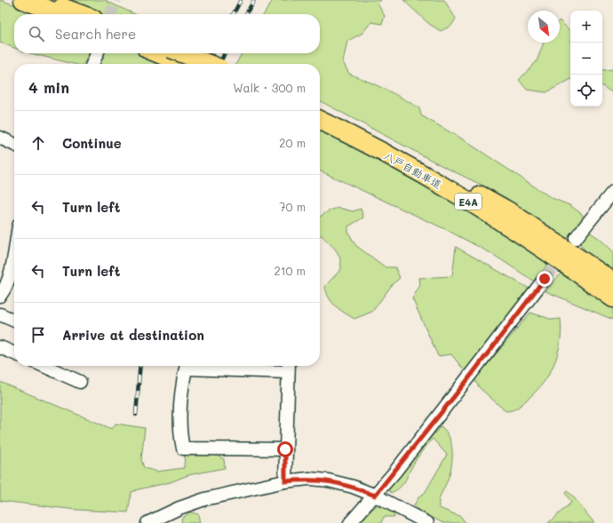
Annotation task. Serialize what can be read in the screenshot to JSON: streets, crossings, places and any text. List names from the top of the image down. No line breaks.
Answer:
{"streets":{"highway":["八戸自動車道","E4A"]},"north":"bottom right","page":{"map_buttons":["+","−"],"search":"Search here","heading":["4 min","Walk · 300 m"],"list":[["Continue","20 m"],["Turn left","70 m"],["Turn left","210 m"],"Arrive at destination"]}}
